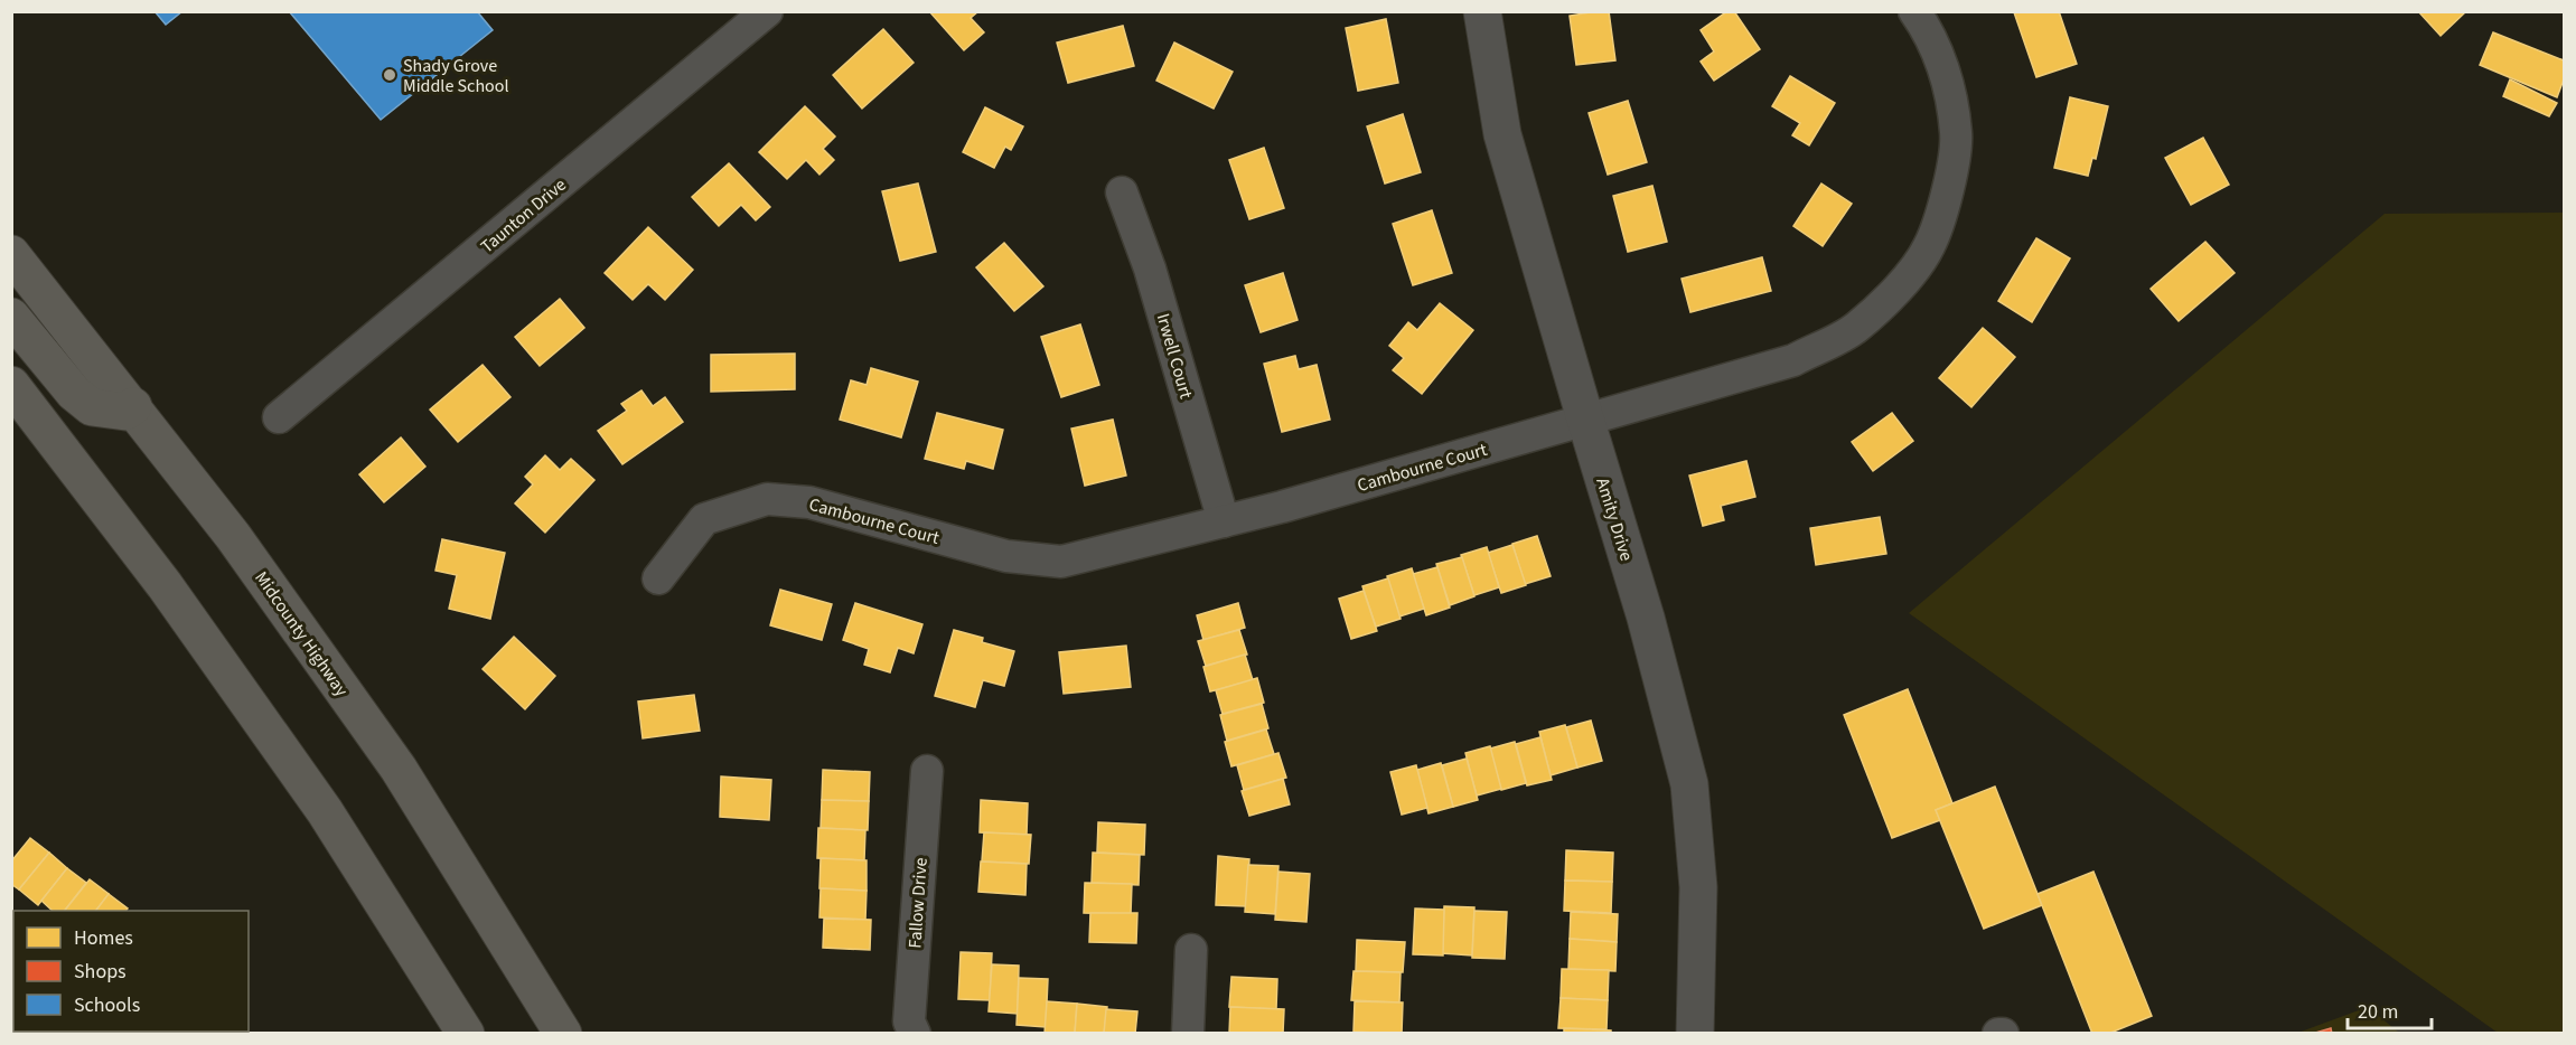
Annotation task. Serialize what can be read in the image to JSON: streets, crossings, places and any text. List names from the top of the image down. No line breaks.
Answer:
{"streets":{"main road":["Midcounty Highway"],"street":["Taunton Drive","Irwell Court","Cambourne Court","Amity Drive","Fallow Drive"]},"crossings":[["Irwell Court","Cambourne Court"],["Cambourne Court","Amity Drive"]],"places":["Shady Grove Middle School"],"legend":["Homes","Shops","Schools"],"scale_bar":"20 m"}
